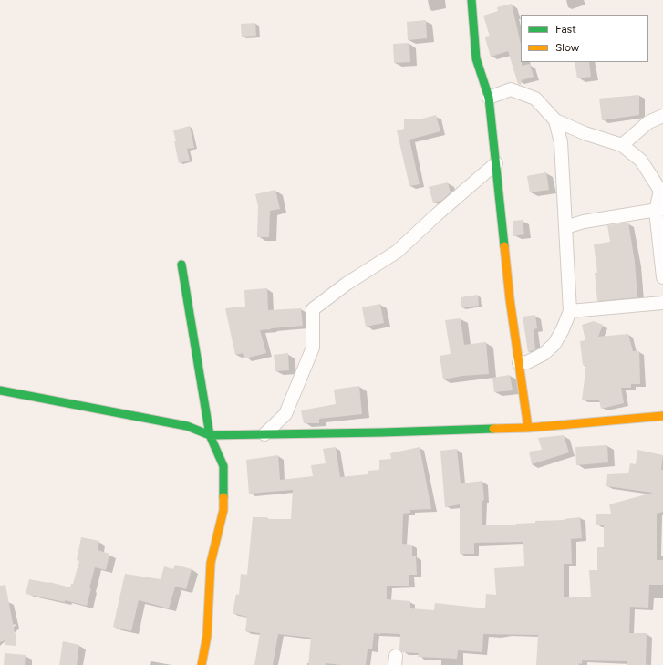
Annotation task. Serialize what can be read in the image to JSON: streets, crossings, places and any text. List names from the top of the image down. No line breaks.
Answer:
{"legend":["Fast","Slow"]}
